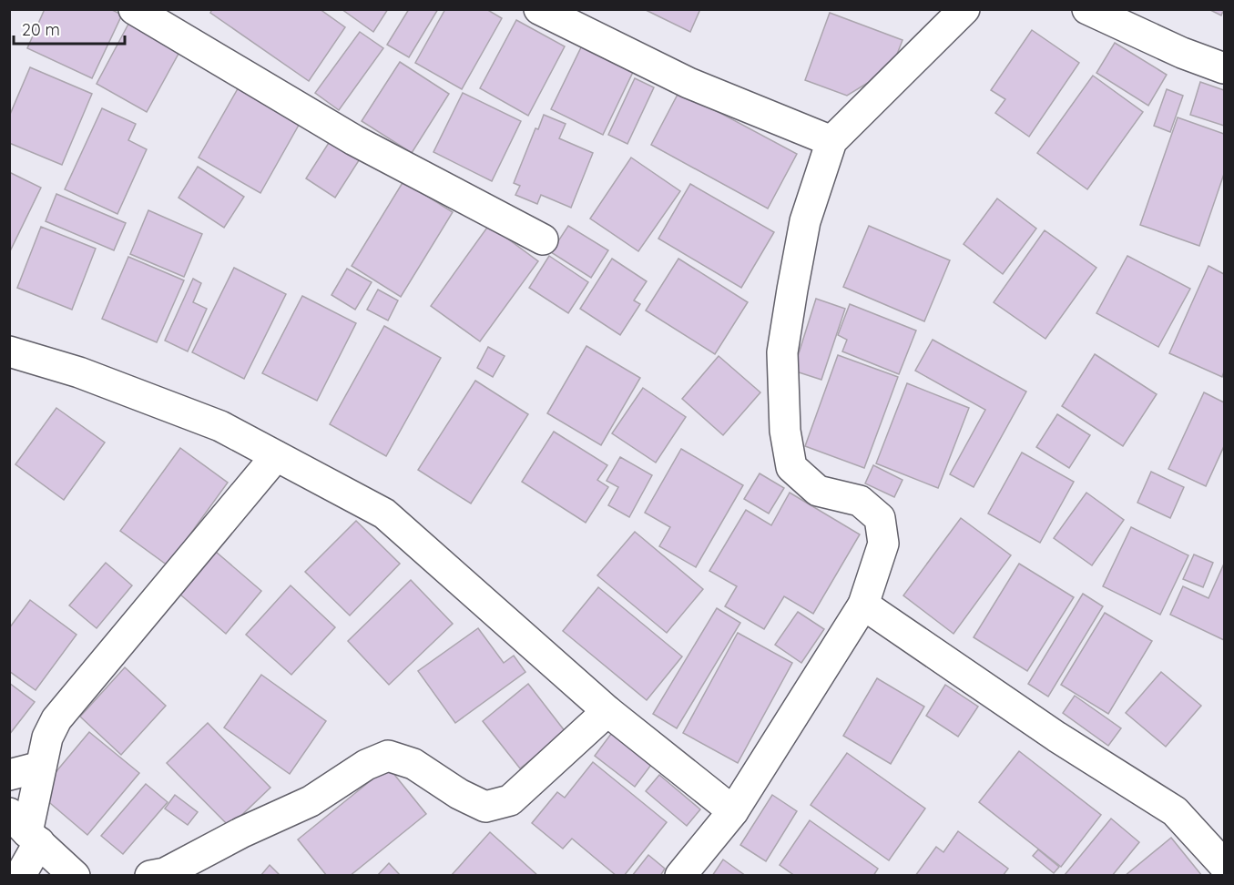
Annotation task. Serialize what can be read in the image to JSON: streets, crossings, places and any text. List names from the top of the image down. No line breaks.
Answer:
{"scale_bar":"20 m"}
